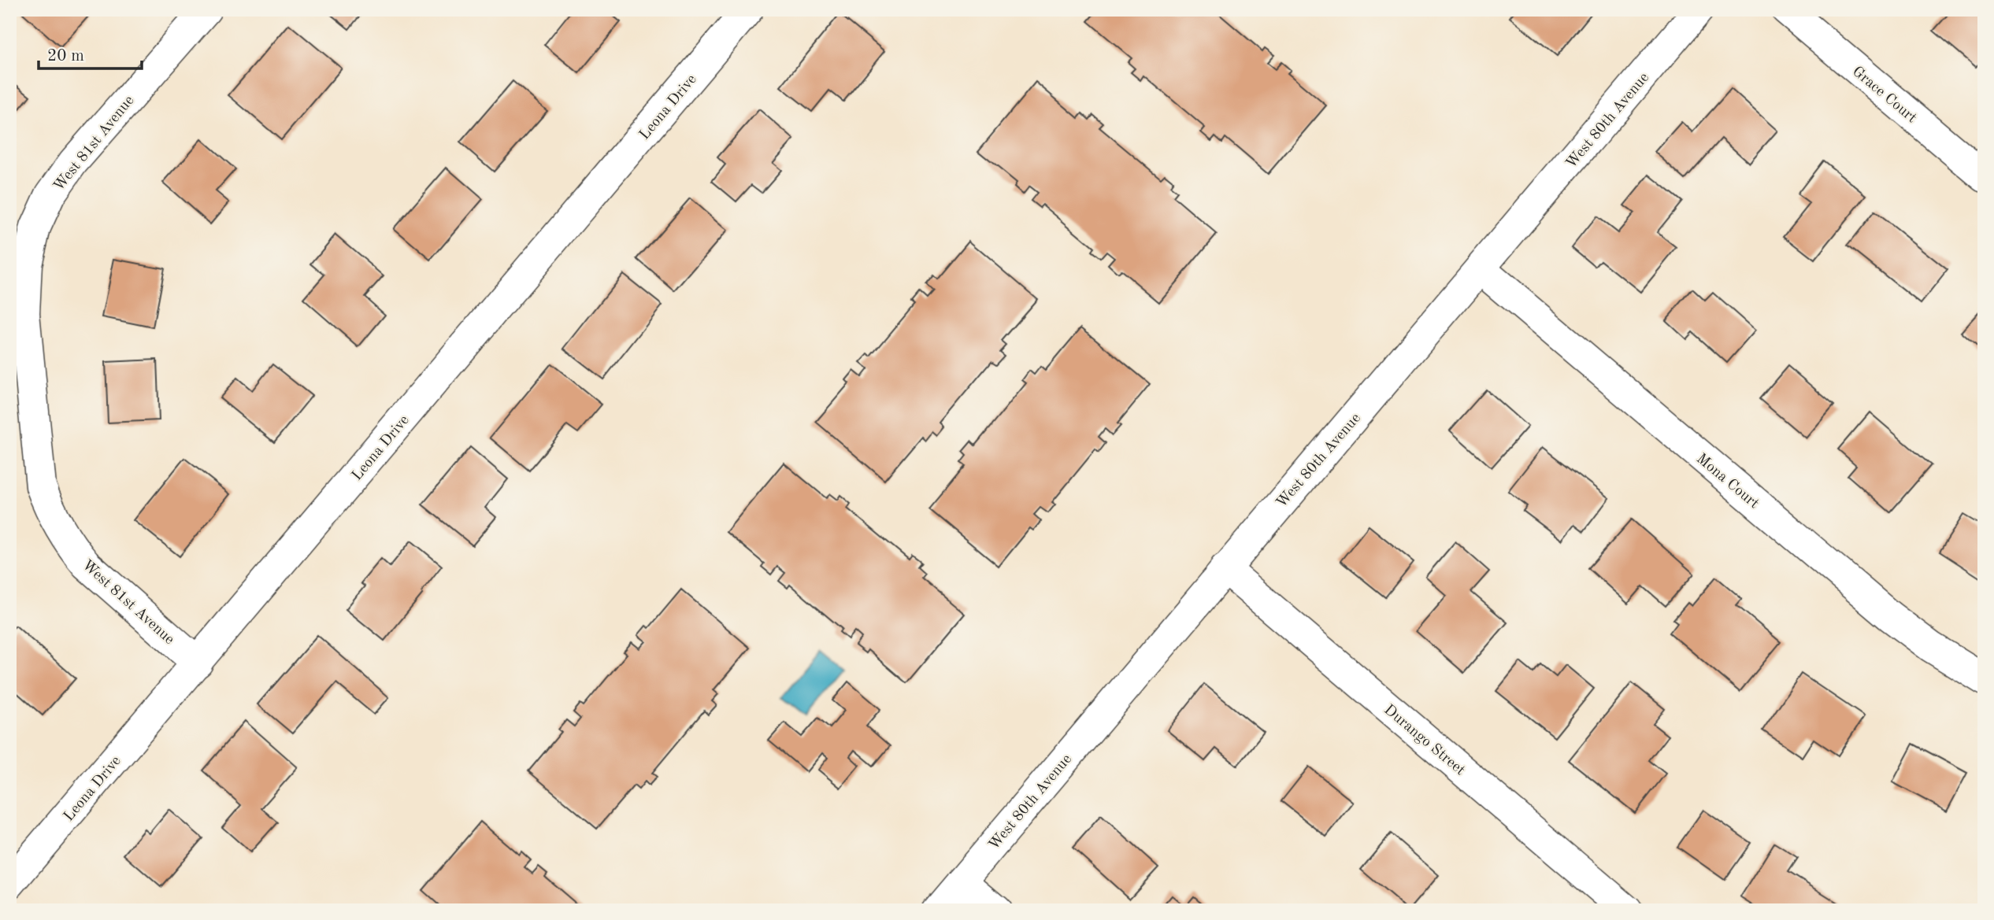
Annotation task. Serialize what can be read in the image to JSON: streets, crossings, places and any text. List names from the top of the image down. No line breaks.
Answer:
{"streets":{"street":["Grace Court","Leona Drive","West 80th Avenue","West 81st Avenue","Mona Court","Durango Street"]},"crossings":[["Leona Drive","West 81st Avenue"],["West 80th Avenue","Mona Court"],["West 80th Avenue","Durango Street"]],"scale_bar":"20 m"}
